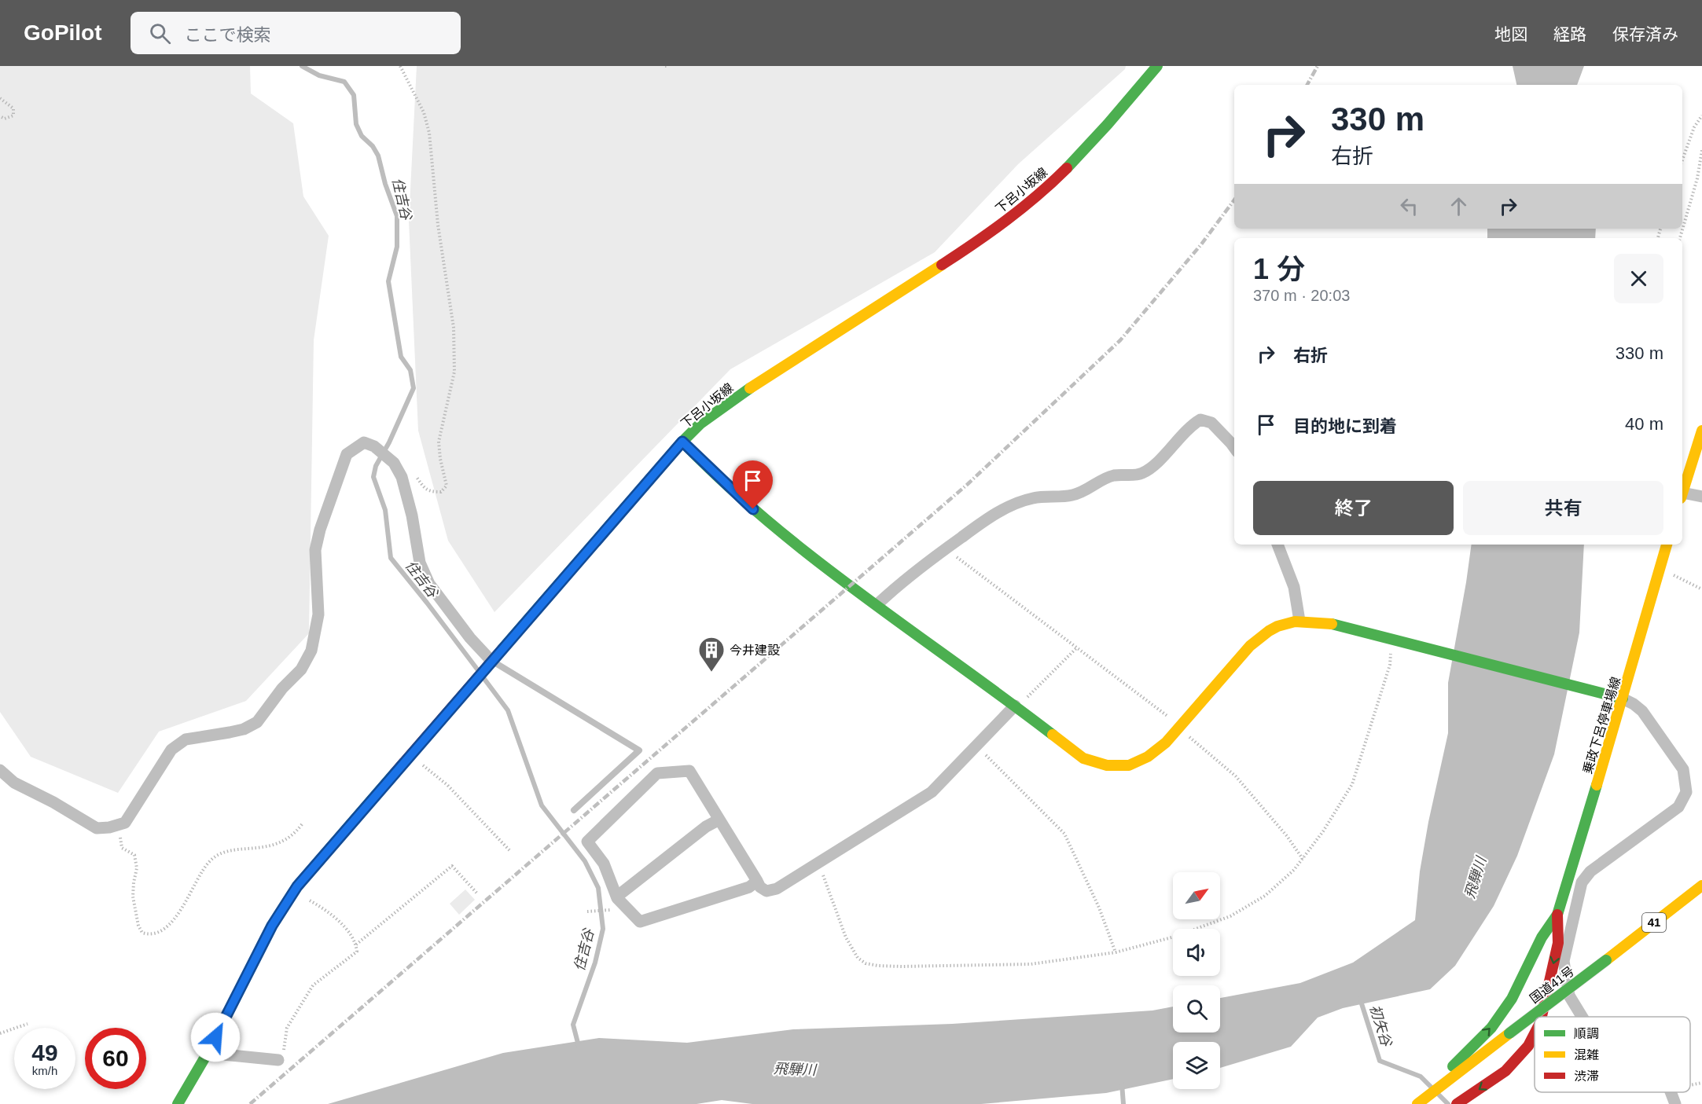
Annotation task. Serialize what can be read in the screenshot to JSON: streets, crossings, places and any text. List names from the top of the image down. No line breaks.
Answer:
{"streets":{"main road":["下呂小坂線","乗政下呂停車場線","41","国道41号"]},"water":["住吉谷","飛騨川","初矢谷"],"places":{"building":["今井建設"]},"legend":["順調","混雑","渋滞"],"north":"top right","page":{"header":"GoPilot","search":"ここで検索","nav":["地図","経路","保存済み"],"turn":["330 m","右折"],"heading":["1 分","370 m · 20:03"],"list":[{"name":"右折","value":"330 m"},{"name":"目的地に到着","value":"40 m"}],"buttons":["終了","共有"],"speed":"49 km/h","limit":"60"}}
